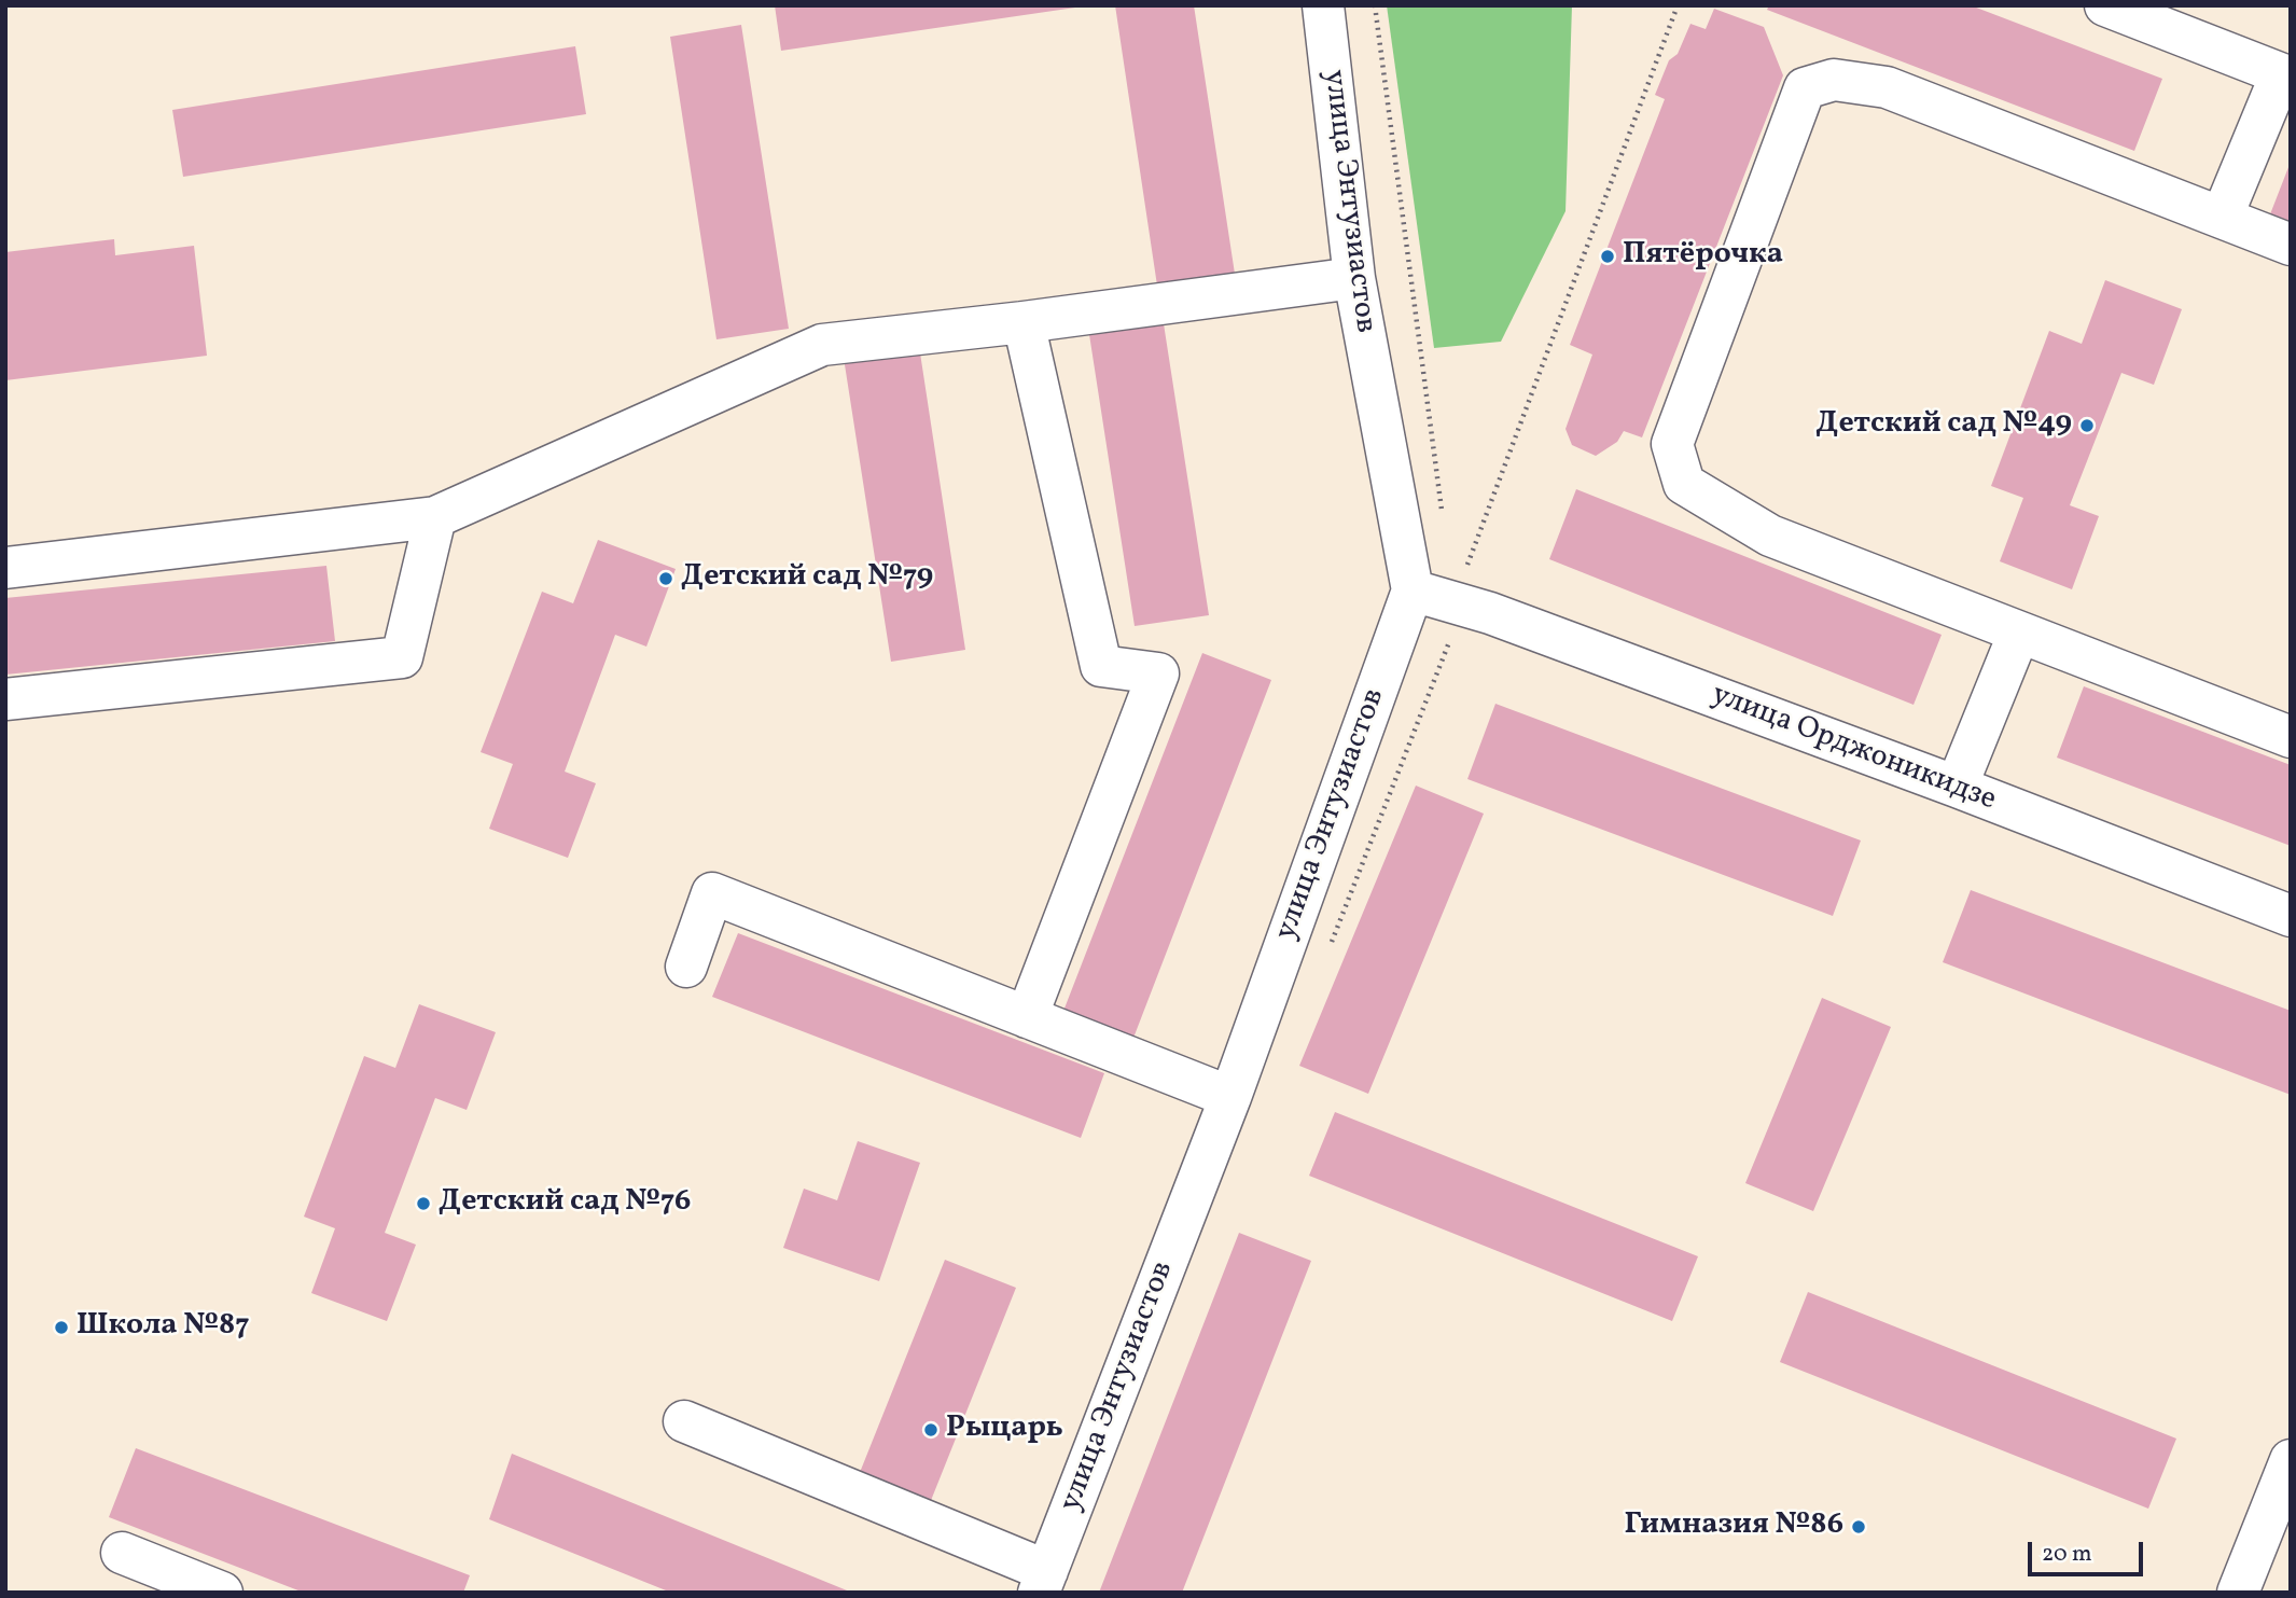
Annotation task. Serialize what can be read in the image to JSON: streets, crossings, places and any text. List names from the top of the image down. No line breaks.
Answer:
{"streets":{"street":["улица Энтузиастов","улица Орджоникидзе"]},"crossings":[["улица Энтузиастов","улица Орджоникидзе"]],"places":["Пятёрочка","Детский сад №49","Детский сад №79","Детский сад №76","Школа №87","Рыцарь","Гимназия №86"],"scale_bar":"20 m"}
